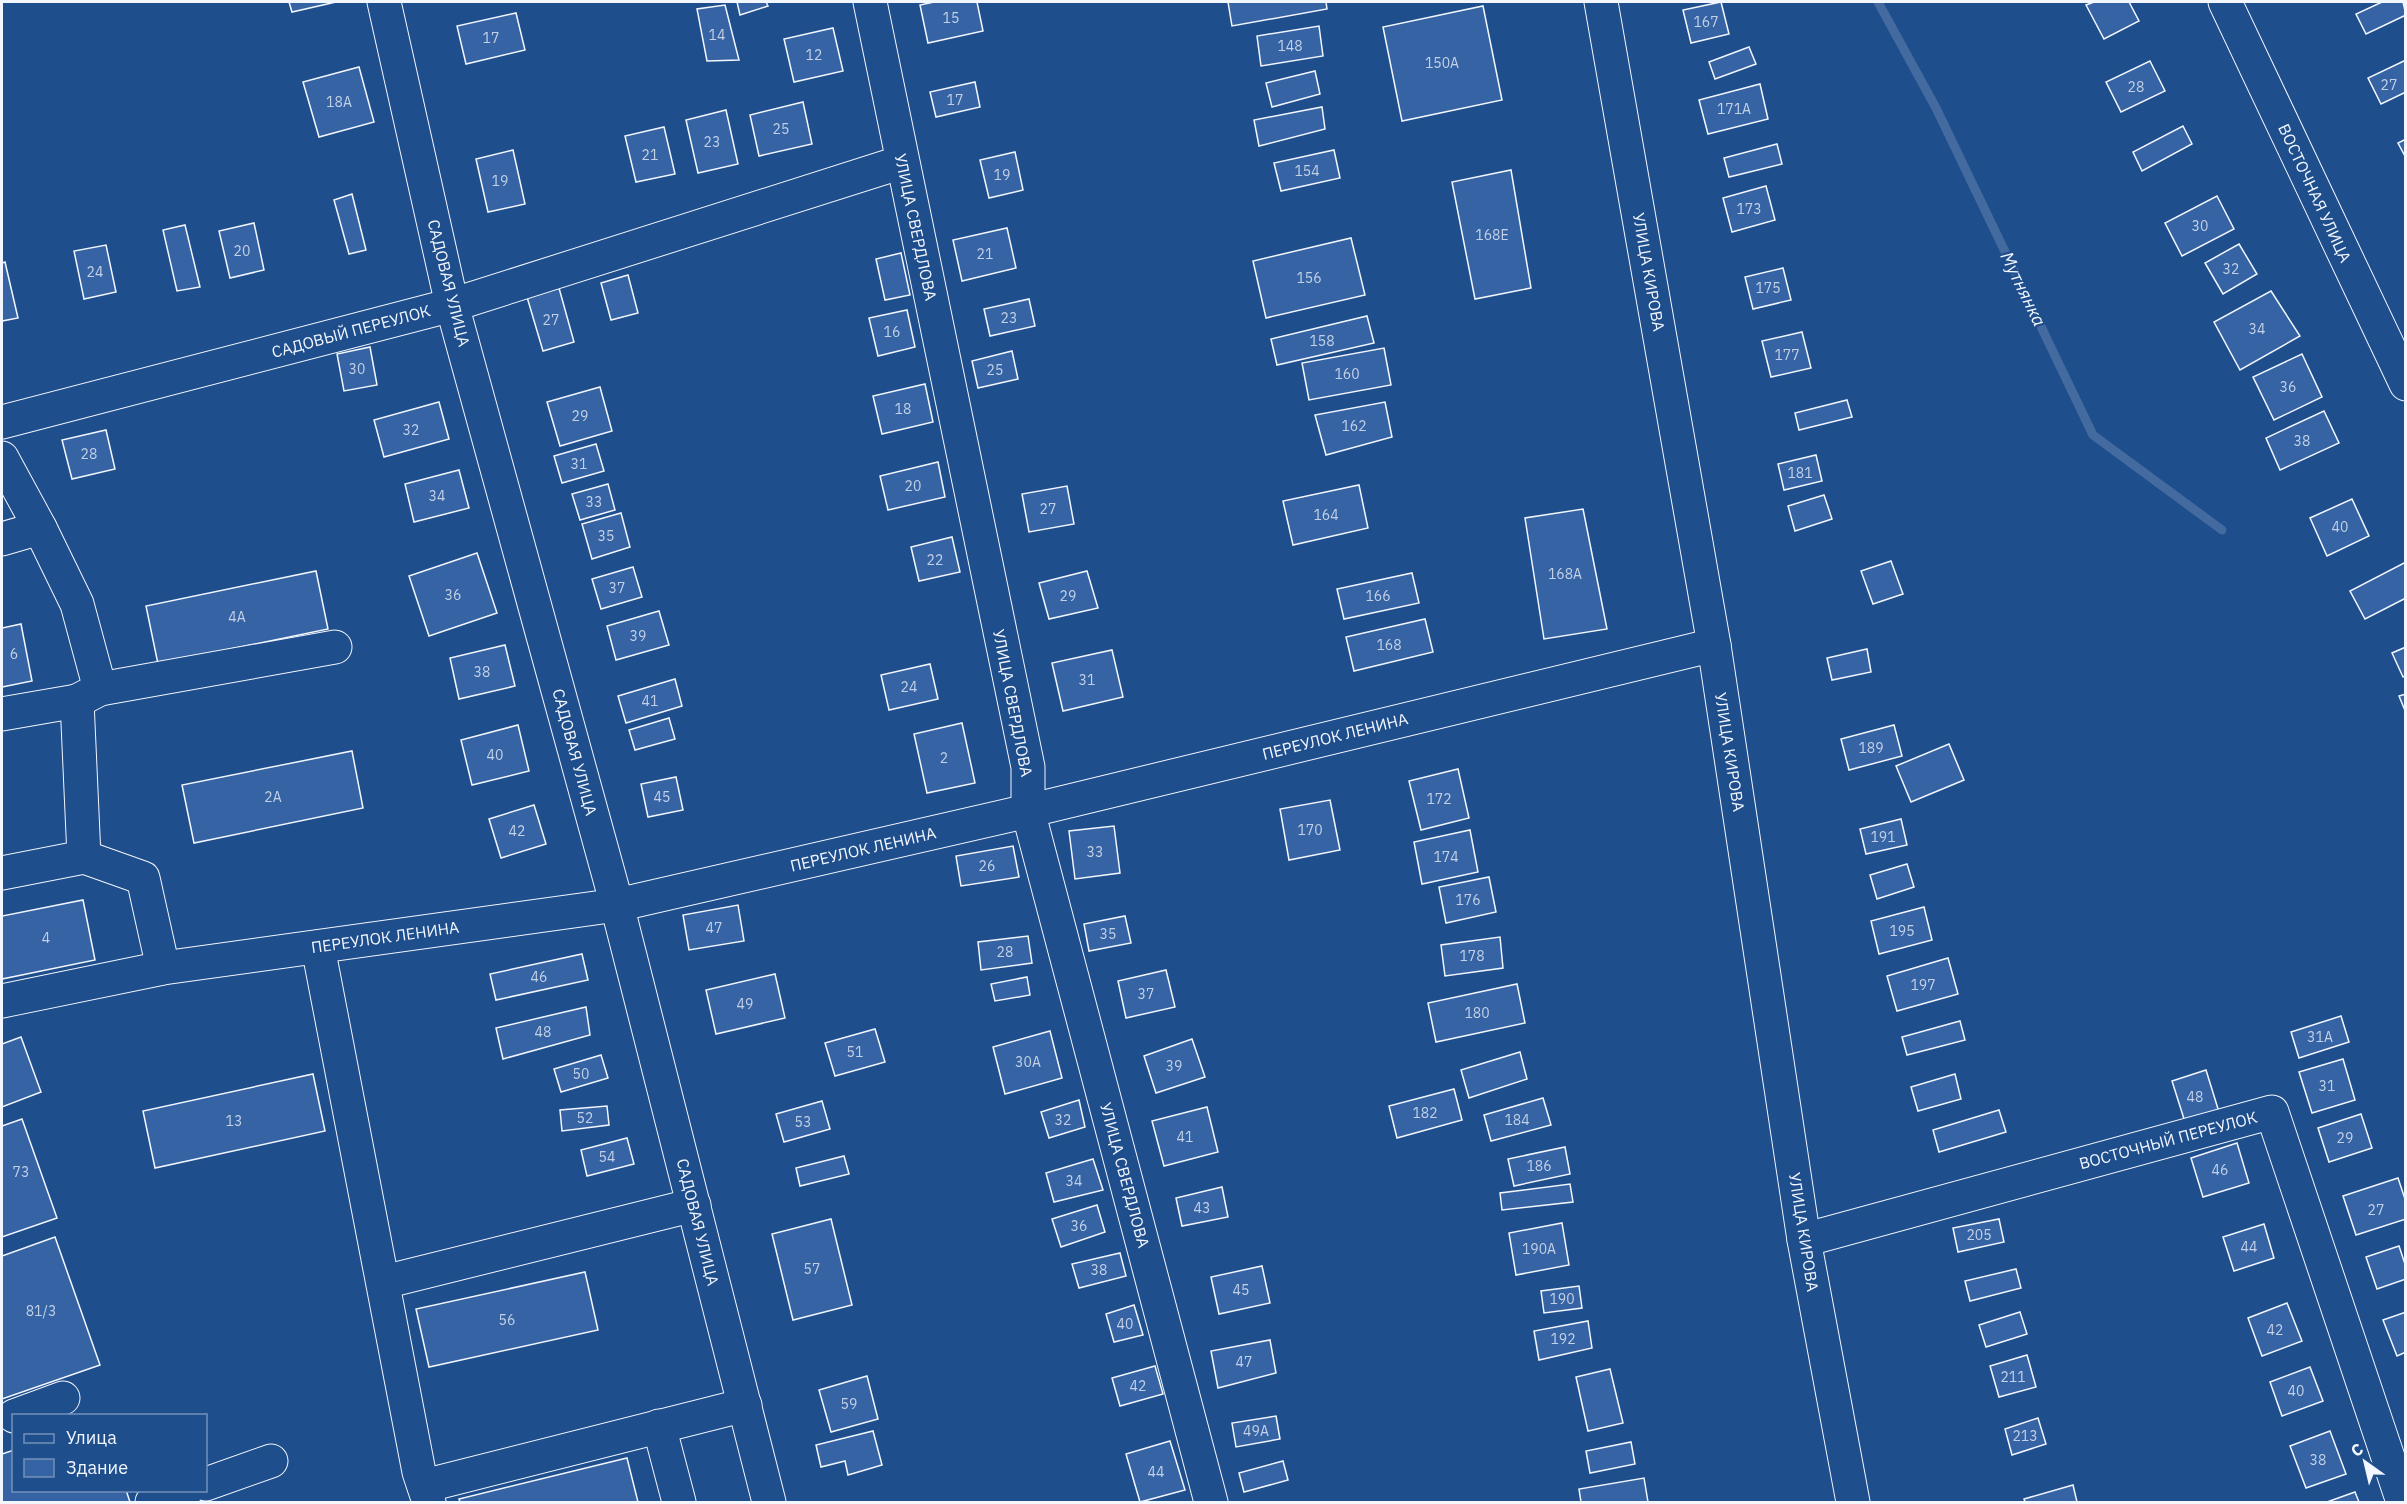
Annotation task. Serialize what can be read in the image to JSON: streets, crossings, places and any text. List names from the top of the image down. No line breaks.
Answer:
{"streets":{"street":["ВОСТОЧНАЯ УЛИЦА","УЛИЦА СВЕРДЛОВА","УЛИЦА КИРОВА","САДОВАЯ УЛИЦА","САДОВЫЙ ПЕРЕУЛОК","ПЕРЕУЛОК ЛЕНИНА","ВОСТОЧНЫЙ ПЕРЕУЛОК"]},"crossings":[["УЛИЦА СВЕРДЛОВА","САДОВЫЙ ПЕРЕУЛОК"],["УЛИЦА СВЕРДЛОВА","ПЕРЕУЛОК ЛЕНИНА"],["УЛИЦА КИРОВА","ПЕРЕУЛОК ЛЕНИНА"],["УЛИЦА КИРОВА","ВОСТОЧНЫЙ ПЕРЕУЛОК"],["САДОВАЯ УЛИЦА","САДОВЫЙ ПЕРЕУЛОК"],["САДОВАЯ УЛИЦА","ПЕРЕУЛОК ЛЕНИНА"]],"water":["Мутнянка"],"house_numbers":["15","167","14","17","148","12","150А","27","28","17","18А","171А","25","23","21","154","19","19","173","30","168Е","20","21","32","24","156","175","23","27","34","16","158","177","30","25","160","36","18","29","162","32","38","28","31","181","20","34","33","27","164","40","35","22","168А","37","36","29","166","4А","39","168","6","38","31","24","41","189","40","2","2А","45","172","170","42","191","33","174","26","176","47","195","35","4","28","178","46","197","37","49","180","48","31А","51","30А","39","50","31","48","182","52","32","184","13","53","41","29","54","186","46","73","34","43","27","36","205","44","190А","57","38","45","190","81/3","56","40","42","192","47","211","42","40","59","49А","213","38","44"],"legend":["Улица","Здание"],"north":"top left"}
